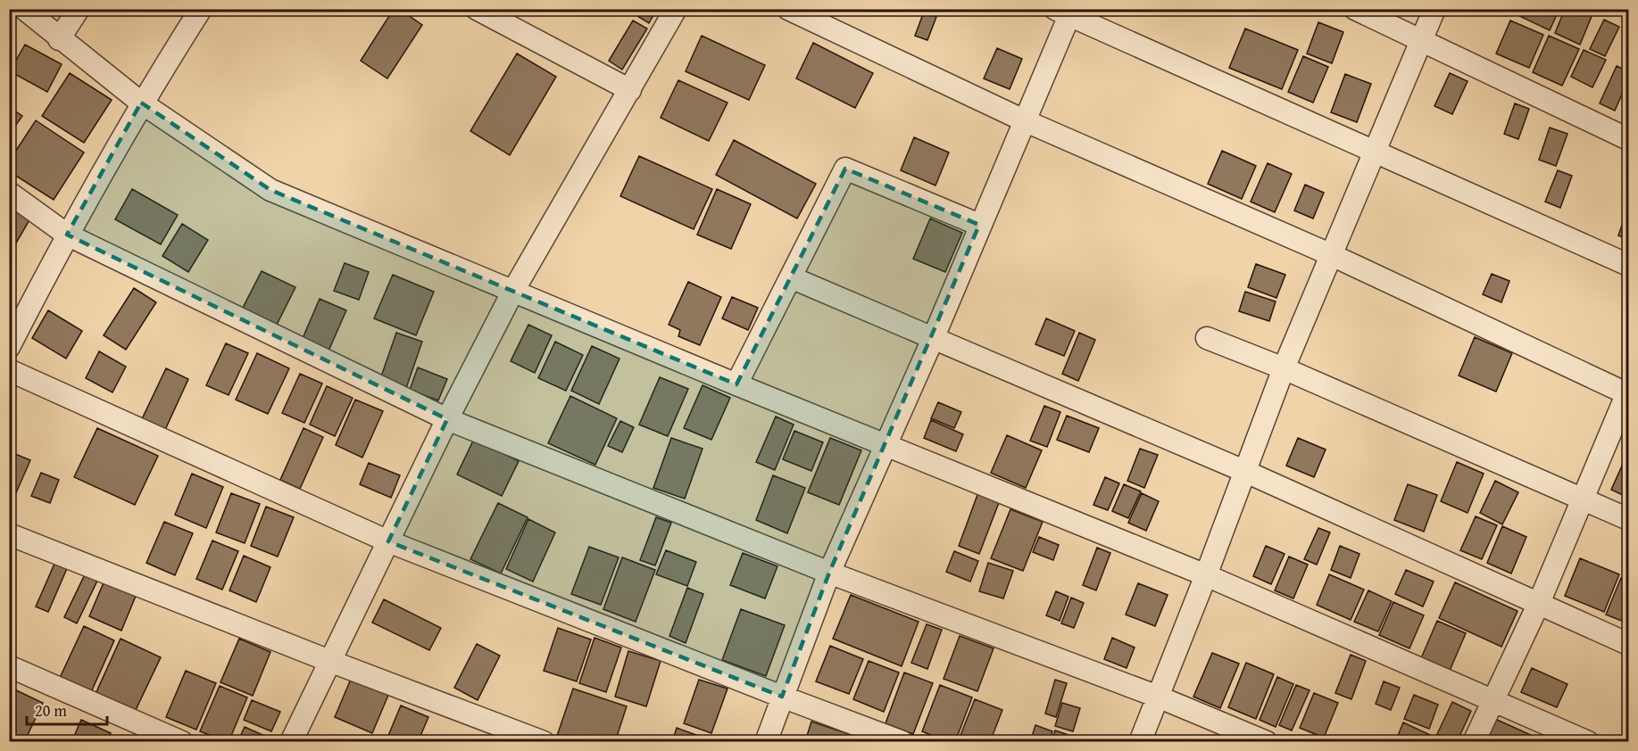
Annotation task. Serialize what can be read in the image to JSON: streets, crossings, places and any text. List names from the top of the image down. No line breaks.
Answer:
{"scale_bar":"20 m"}
